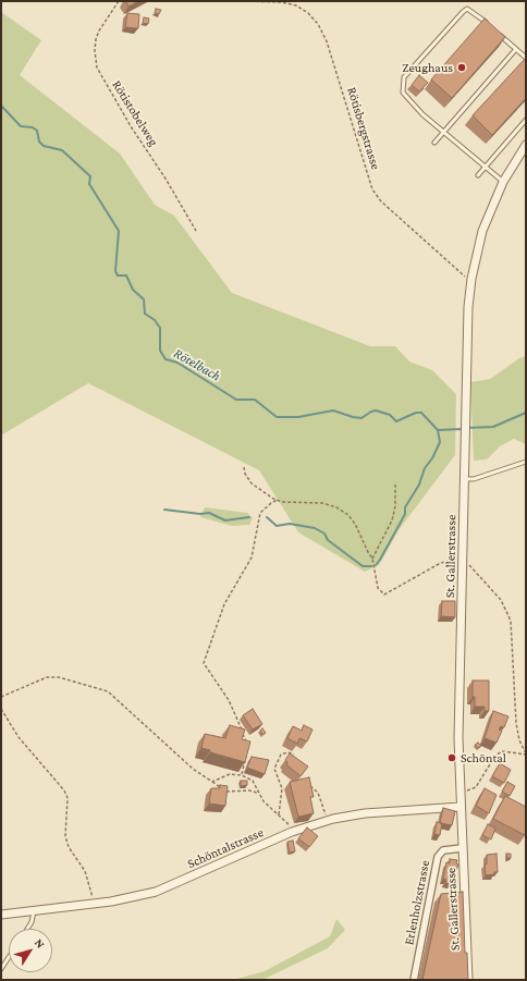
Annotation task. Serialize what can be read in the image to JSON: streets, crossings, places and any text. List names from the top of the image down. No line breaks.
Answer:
{"streets":{"street":["St. Gallerstrasse","Schöntalstrasse","Erlenholzstrasse"],"path":["Rötistobelweg","Rötisbergstrasse"]},"crossings":[["Rötisbergstrasse","St. Gallerstrasse"],["St. Gallerstrasse","Schöntalstrasse"],["St. Gallerstrasse","Erlenholzstrasse"]],"water":["Rötelbach"],"places":["Zeughaus","Schöntal"],"north":"top right"}
